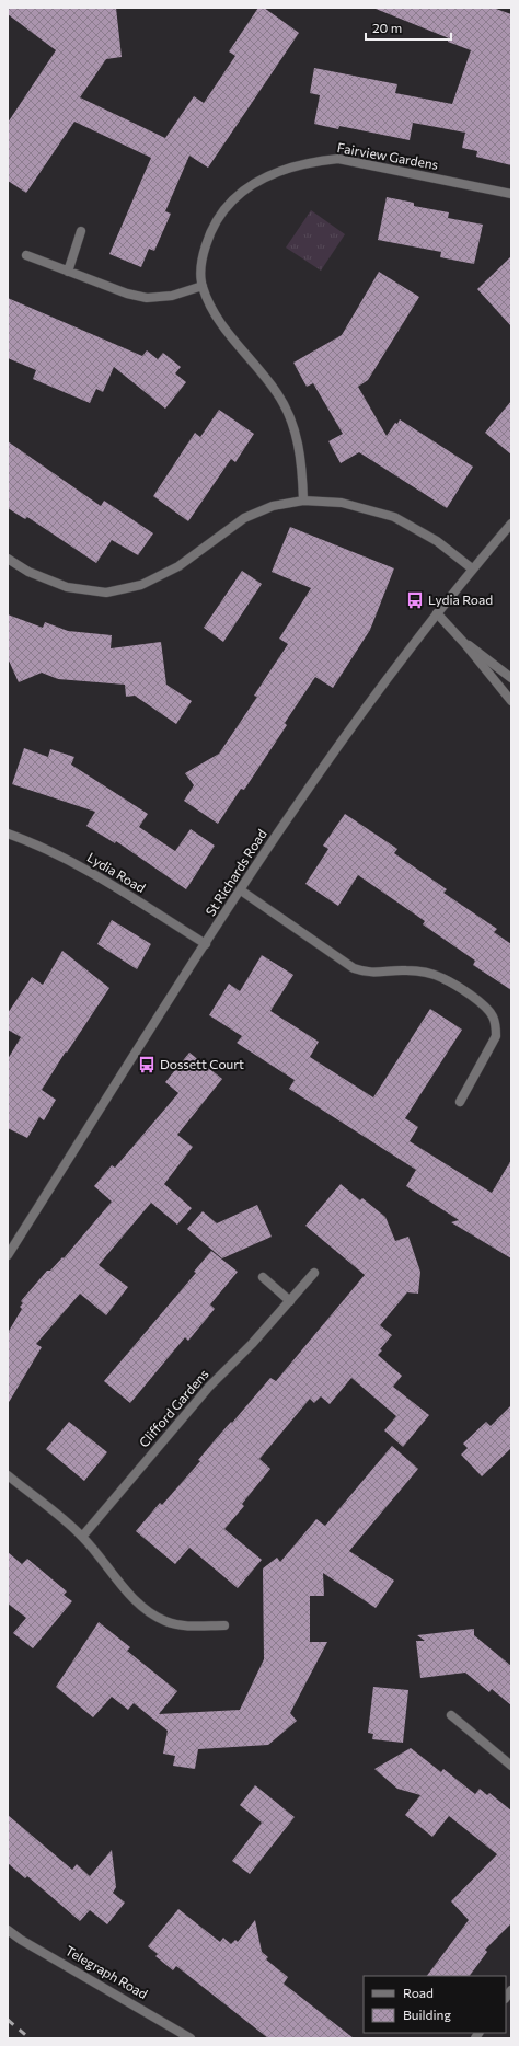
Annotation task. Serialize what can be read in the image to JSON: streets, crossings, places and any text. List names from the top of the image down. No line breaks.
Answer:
{"streets":{"street":["Fairview Gardens","Lydia Road","St Richards Road","Clifford Gardens","Telegraph Road"]},"crossings":[["Lydia Road","St Richards Road"]],"places":{"bus stop":["Lydia Road","Dossett Court"]},"legend":["Road","Building"],"scale_bar":"20 m"}
